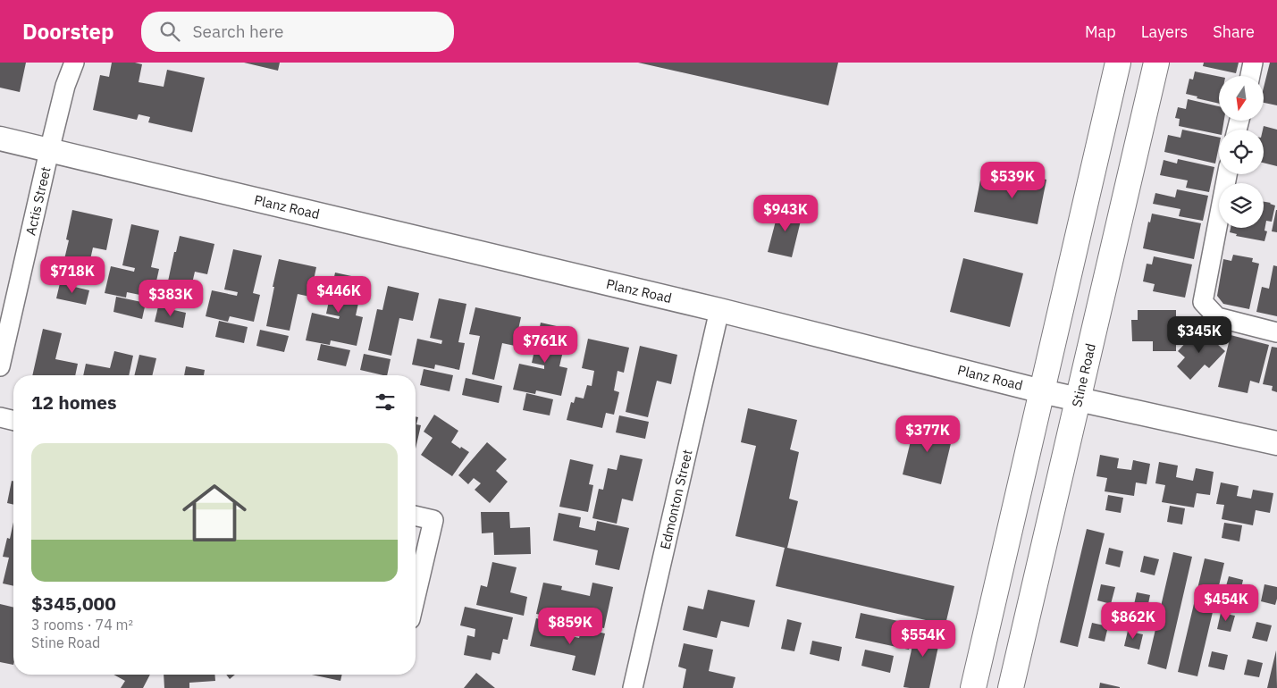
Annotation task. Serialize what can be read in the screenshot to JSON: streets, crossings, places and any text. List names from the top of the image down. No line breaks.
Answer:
{"streets":{"main road":["Stine Road"],"street":["Actis Street","Planz Road","Edmonton Street"]},"crossings":[["Actis Street","Planz Road"],["Planz Road","Stine Road"],["Planz Road","Edmonton Street"]],"north":"bottom","page":{"header":"Doorstep","search":"Search here","nav":["Map","Layers","Share"],"price":["$539K","$943K","$718K","$446K","$383K","$345K","$761K","$377K","$454K","$862K","$859K","$554K"],"heading":"12 homes","list":[{"name":"$345,000","note":"3 rooms · 74 m² · Stine Road"}]}}
